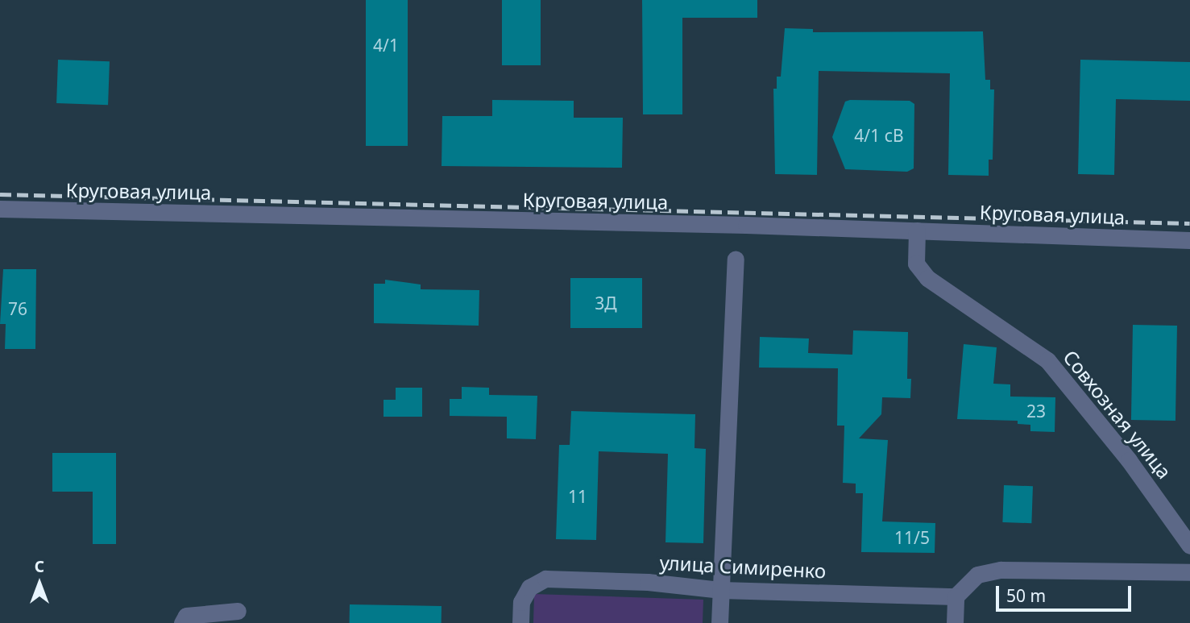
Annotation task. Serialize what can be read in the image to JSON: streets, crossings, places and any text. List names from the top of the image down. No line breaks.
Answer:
{"streets":{"street":["Круговая улица","Совхозная улица","улица Симиренко"]},"crossings":[["Круговая улица","Совхозная улица"]],"house_numbers":["4/1","4/1 сВ","3Д","76","23","11","11/5"],"scale_bar":"50 m","north":"top"}
